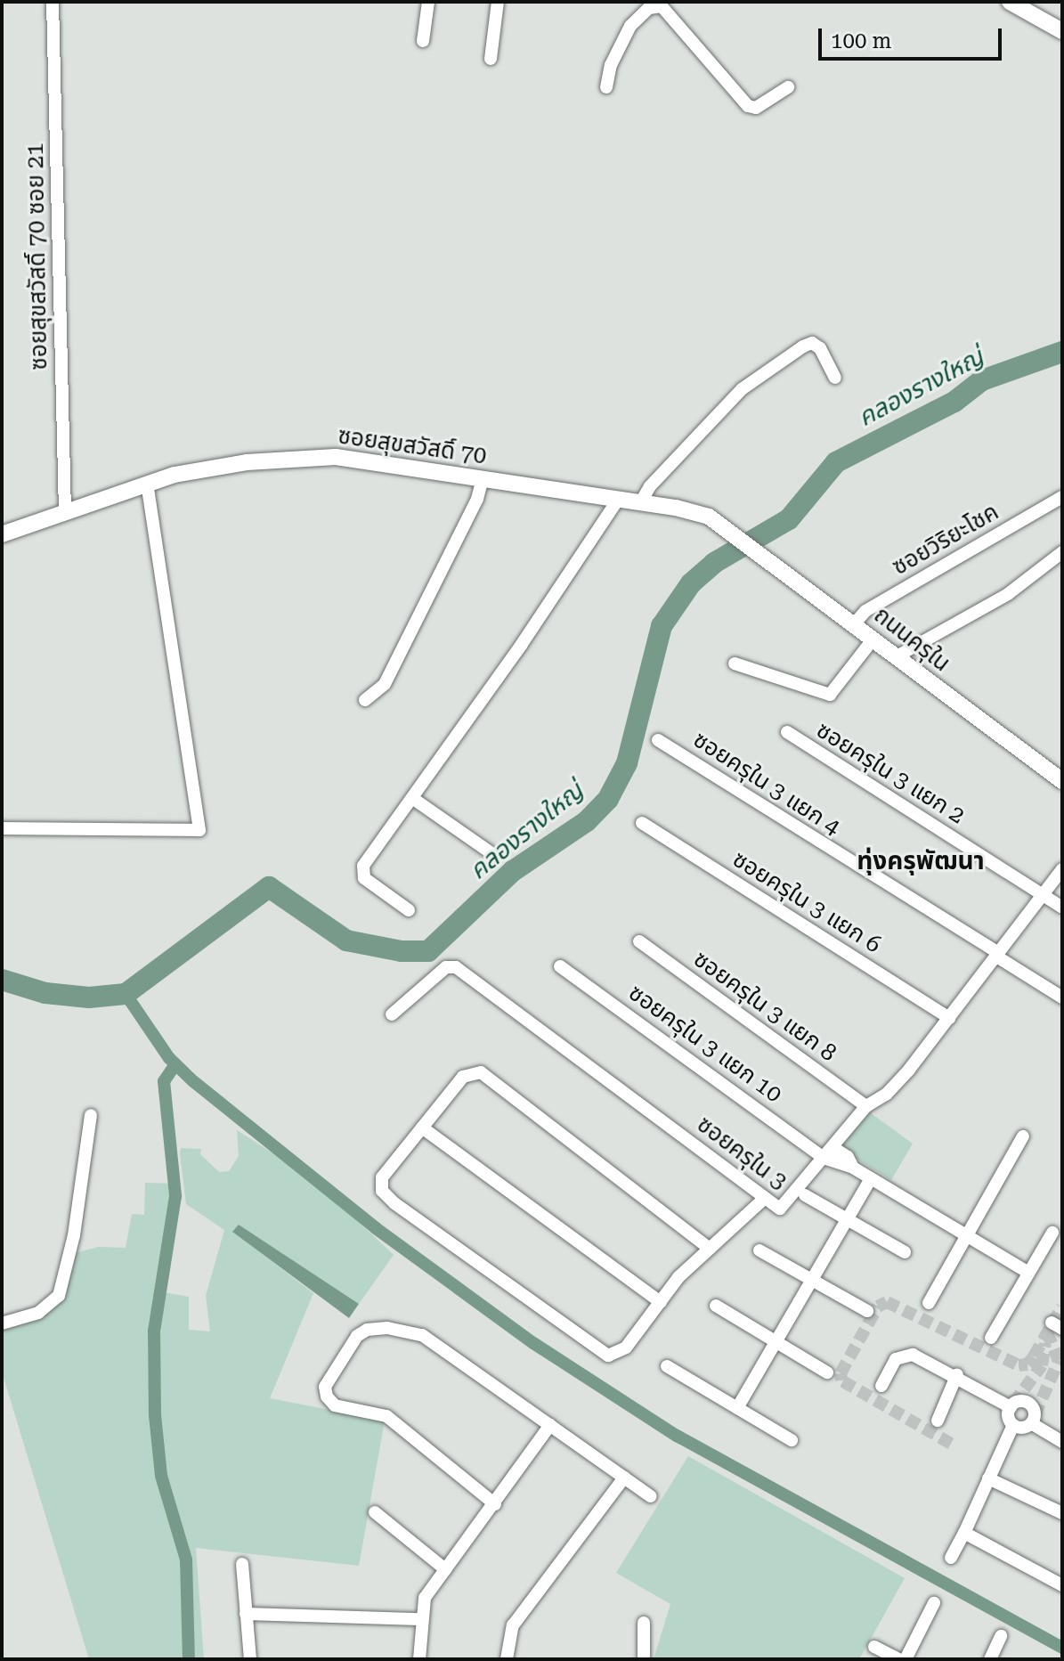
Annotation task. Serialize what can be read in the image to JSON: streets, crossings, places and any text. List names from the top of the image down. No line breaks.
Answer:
{"streets":{"street":["ซอยสุขสวัสดิ์ 70 ซอย 21","ซอยสุขสวัสดิ์ 70","ซอยวิริยะโชค","ถนนครุใน","ซอยครุใน 3 แยก 2","ซอยครุใน 3 แยก 4","ซอยครุใน 3 แยก 6","ซอยครุใน 3 แยก 8","ซอยครุใน 3 แยก 10","ซอยครุใน 3"]},"crossings":[["ซอยสุขสวัสดิ์ 70 ซอย 21","ซอยสุขสวัสดิ์ 70"],["ซอยสุขสวัสดิ์ 70","ถนนครุใน"],["ซอยวิริยะโชค","ถนนครุใน"],["ซอยครุใน 3 แยก 2","ซอยครุใน 3"],["ซอยครุใน 3 แยก 4","ซอยครุใน 3"],["ซอยครุใน 3 แยก 6","ซอยครุใน 3"],["ซอยครุใน 3 แยก 8","ซอยครุใน 3"],["ซอยครุใน 3 แยก 10","ซอยครุใน 3"]],"districts":["ทุ่งครุพัฒนา"],"water":["คลองรางใหญ่"],"scale_bar":"100 m"}
